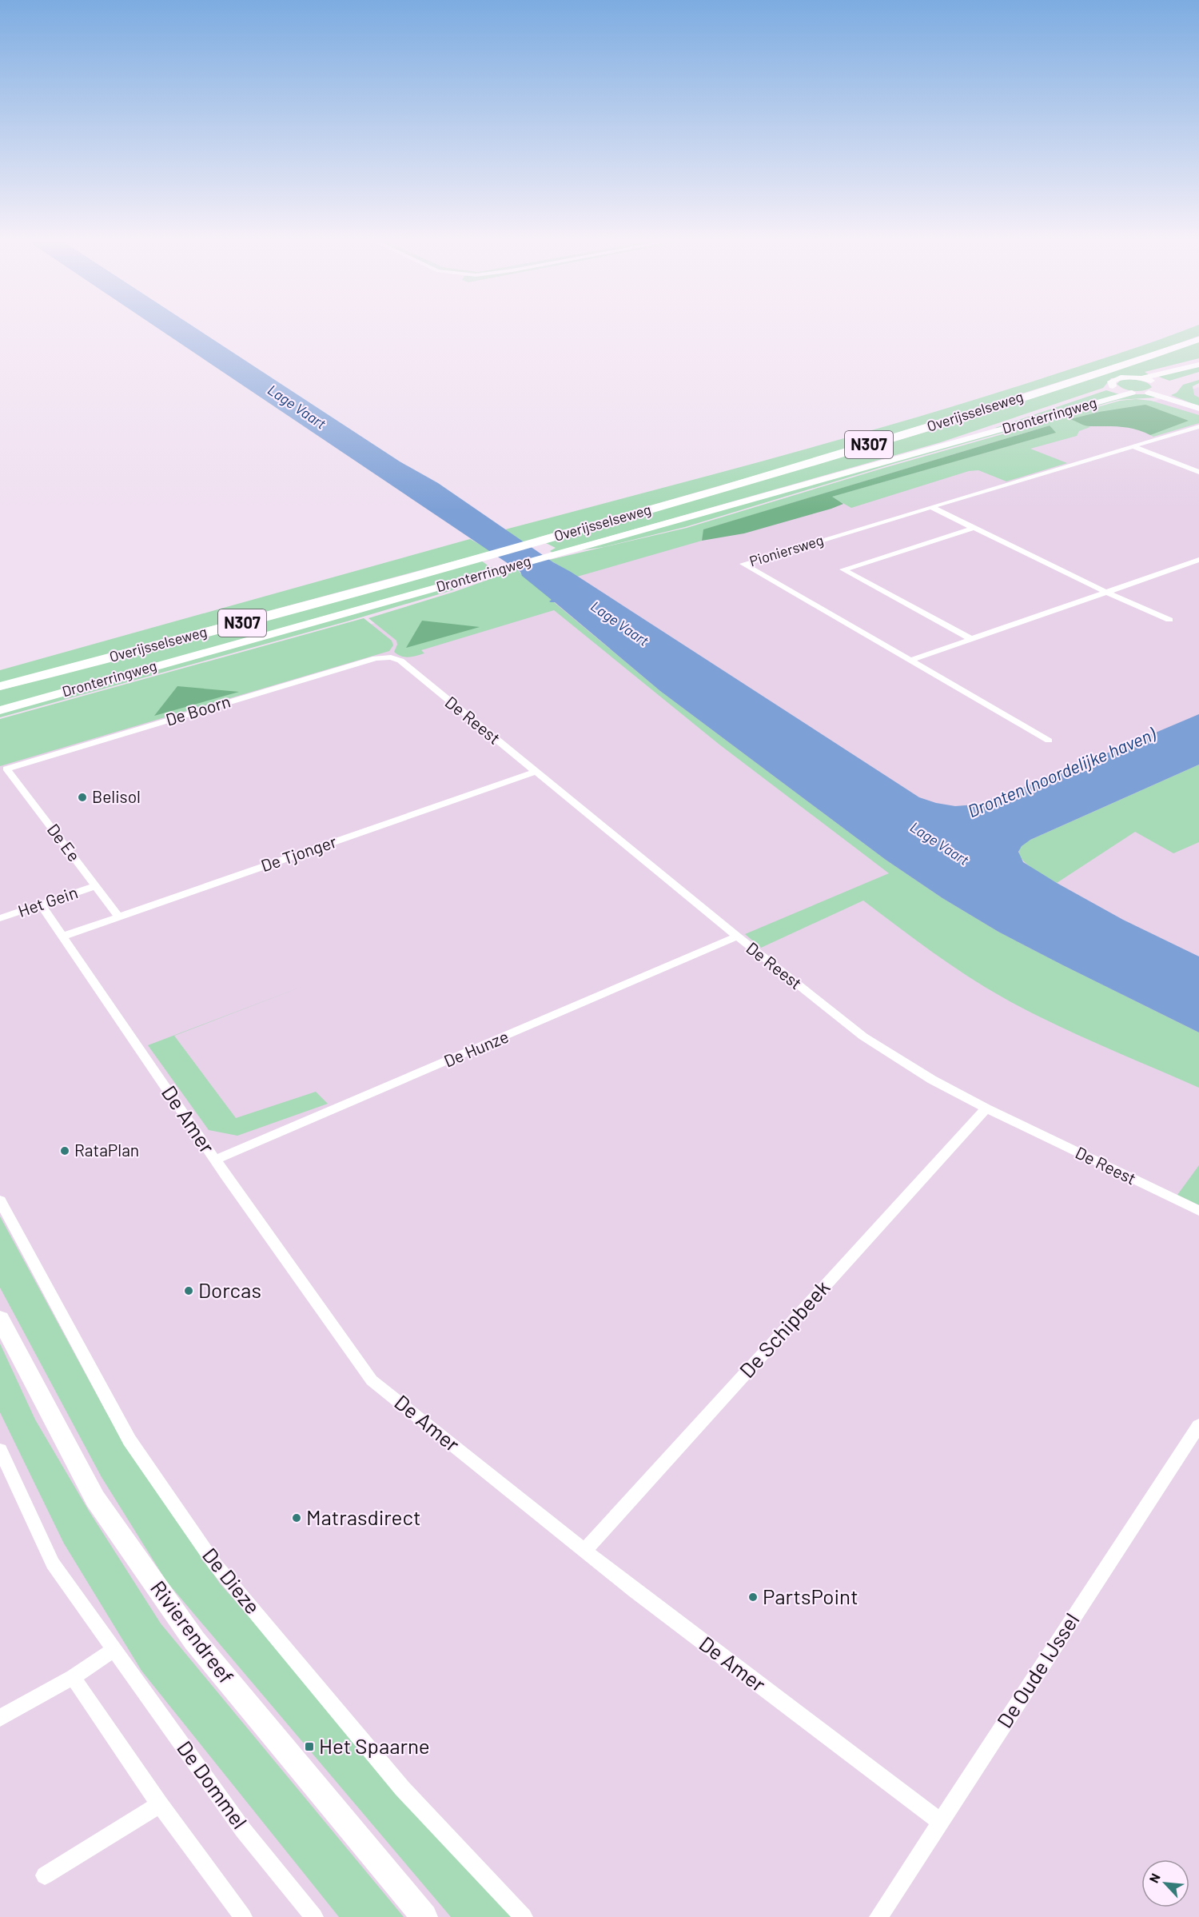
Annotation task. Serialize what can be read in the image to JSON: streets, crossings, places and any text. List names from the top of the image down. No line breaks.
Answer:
{"streets":{"highway":["Overijsselseweg","N307"],"main road":["Dronterringweg","Rivierendreef"],"street":["Pioniersweg","De Boorn","De Reest","De Ee","De Tjonger","Het Gein","De Hunze","De Amer","De Schipbeek","De Dieze","De Oude IJssel","De Dommel"]},"crossings":[["De Boorn","De Reest"],["De Boorn","De Ee"],["De Reest","De Tjonger"],["De Reest","De Hunze"],["De Reest","De Schipbeek"],["De Ee","De Tjonger"],["De Ee","Het Gein"],["De Tjonger","De Amer"],["Het Gein","De Amer"],["De Hunze","De Amer"],["De Amer","De Schipbeek"],["De Amer","De Oude IJssel"]],"water":["Lage Vaart","Dronten (noordelijke haven)"],"places":{"other":["Belisol","RataPlan","Dorcas","Matrasdirect","PartsPoint"],"transit":["Het Spaarne"]},"north":"top left"}
